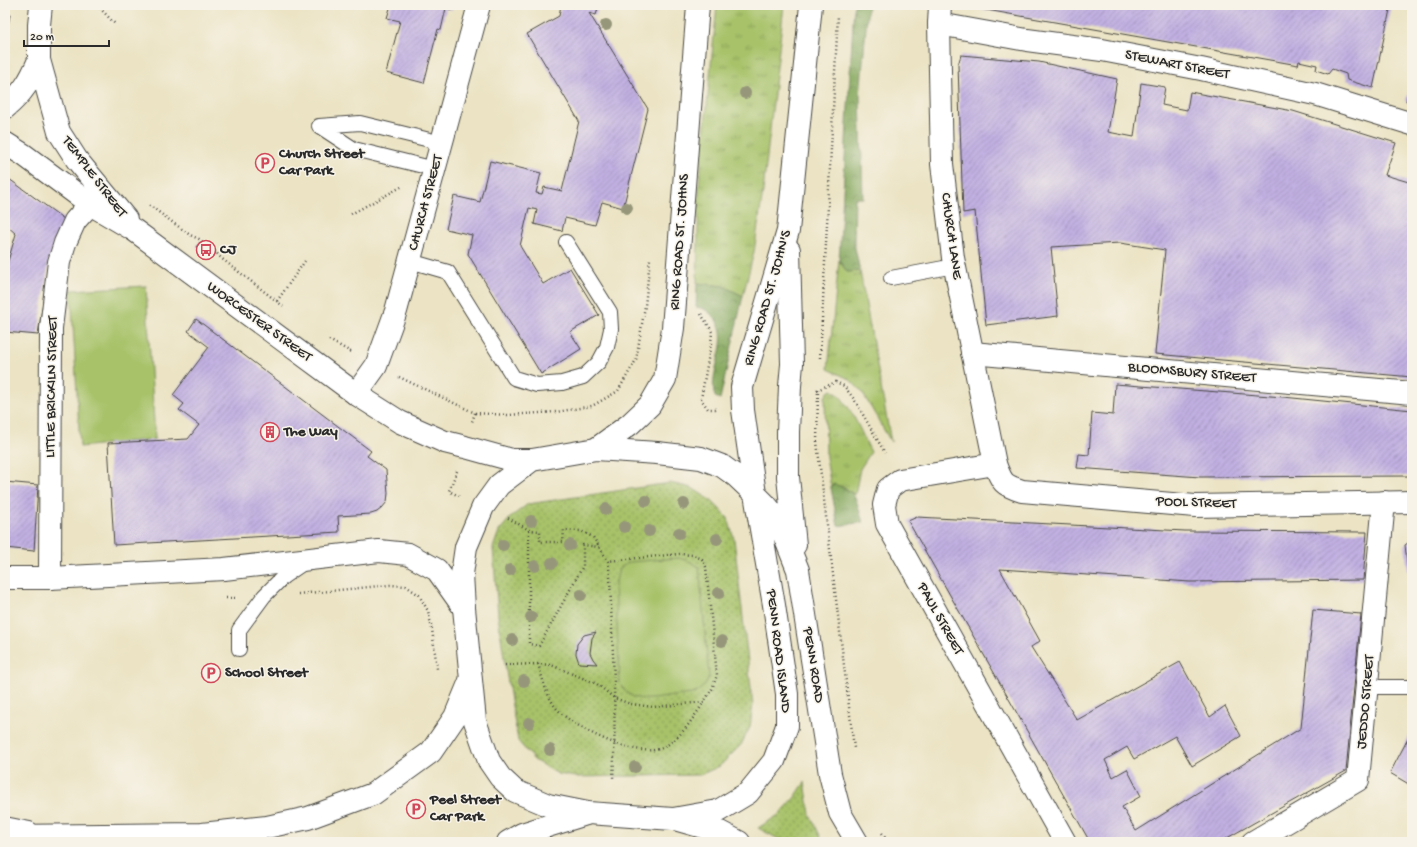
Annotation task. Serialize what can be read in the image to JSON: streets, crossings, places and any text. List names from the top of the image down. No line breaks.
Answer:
{"streets":{"main road":["STEWART STREET","TEMPLE STREET","CHURCH STREET","CHURCH LANE","RING ROAD ST. JOHNS","RING ROAD ST. JOHN'S","WORCESTER STREET","BLOOMSBURY STREET","LITTLE BRICKILN STREET","POOL STREET","PAUL STREET","PENN ROAD ISLAND","PENN ROAD","JEDDO STREET"]},"crossings":[["STEWART STREET","CHURCH LANE"],["TEMPLE STREET","WORCESTER STREET"],["CHURCH STREET","WORCESTER STREET"],["CHURCH LANE","BLOOMSBURY STREET"],["CHURCH LANE","POOL STREET"],["CHURCH LANE","PAUL STREET"],["RING ROAD ST. JOHNS","PENN ROAD ISLAND"],["RING ROAD ST. JOHN'S","PENN ROAD ISLAND"],["RING ROAD ST. JOHN'S","PENN ROAD"],["WORCESTER STREET","LITTLE BRICKILN STREET"],["WORCESTER STREET","PENN ROAD ISLAND"],["POOL STREET","PAUL STREET"],["POOL STREET","JEDDO STREET"],["PENN ROAD ISLAND","PENN ROAD"]],"places":{"parking":["Church Street Car Park","School Street","Peel Street Car Park"],"bus stop":["CJ"],"building":["The Way"]},"scale_bar":"20 m"}
